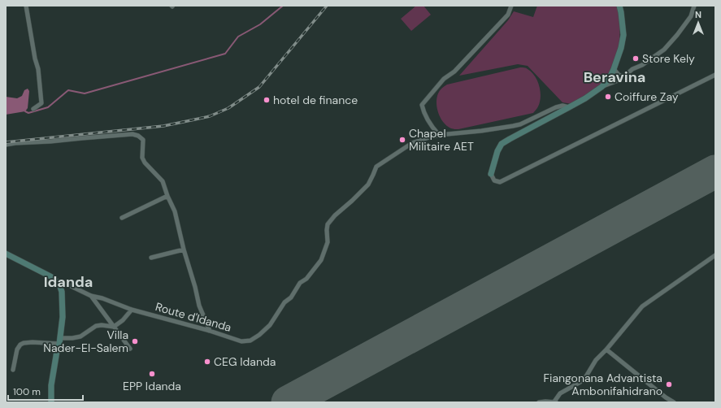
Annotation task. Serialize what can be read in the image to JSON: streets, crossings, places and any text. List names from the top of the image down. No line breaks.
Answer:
{"streets":{"street":["Route d'Idanda"]},"districts":["Beravina","Idanda"],"places":["Store Kely","Coiffure Zay","hotel de finance","Chapel Militaire AET","Villa Nader-El-Salem","CEG Idanda","EPP Idanda","Fiangonana Advantista Ambonifahidrano"],"scale_bar":"100 m","north":"top"}
